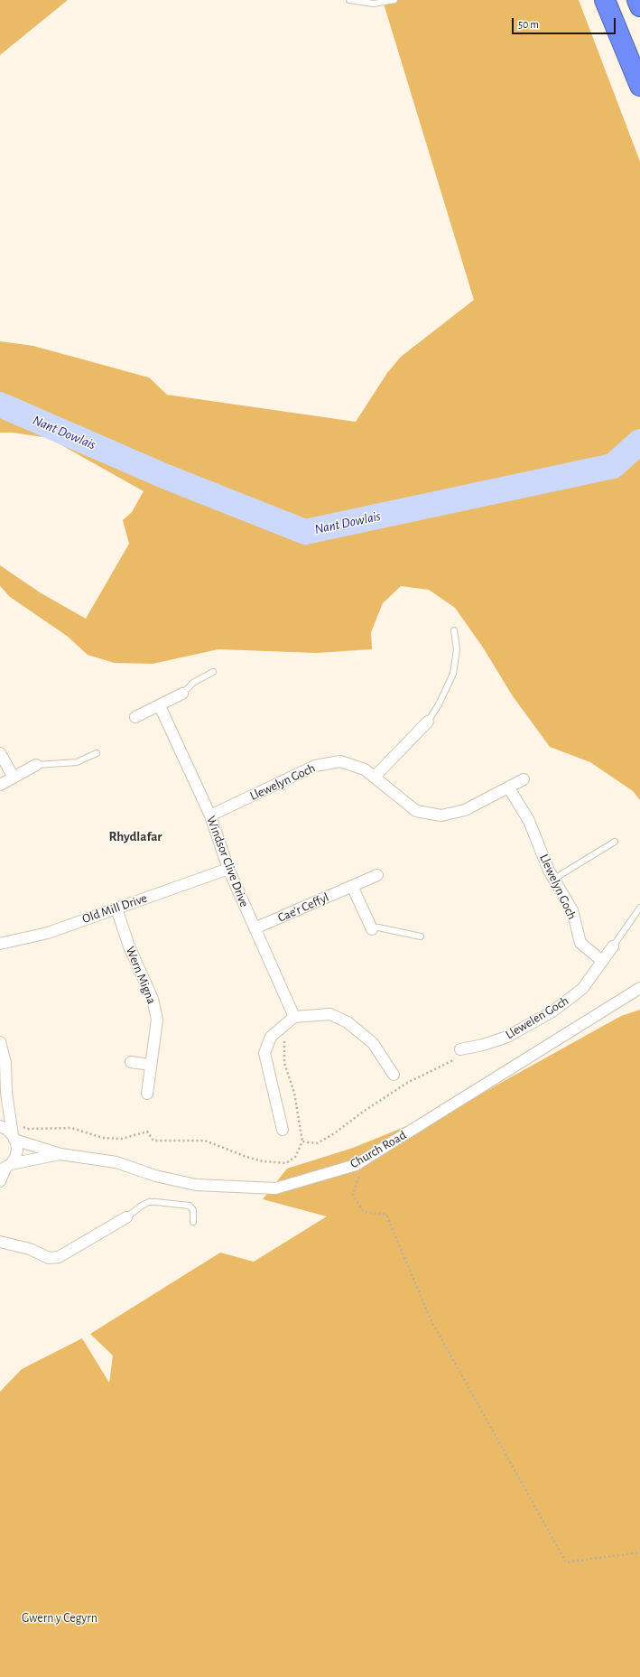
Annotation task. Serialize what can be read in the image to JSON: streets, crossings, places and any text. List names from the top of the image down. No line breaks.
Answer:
{"streets":{"street":["Llewelyn Goch","Windsor Clive Drive","Cae'r Ceffyl","Old Mill Drive","Wern Migna","Llewelen Goch","Church Road"]},"crossings":[["Llewelyn Goch","Windsor Clive Drive"],["Llewelyn Goch","Llewelen Goch"],["Windsor Clive Drive","Cae'r Ceffyl"],["Windsor Clive Drive","Old Mill Drive"],["Old Mill Drive","Wern Migna"]],"districts":["Rhydlafar"],"water":["Nant Dowlais"],"parks":["Gwern y Cegyrn"],"scale_bar":"50 m"}
